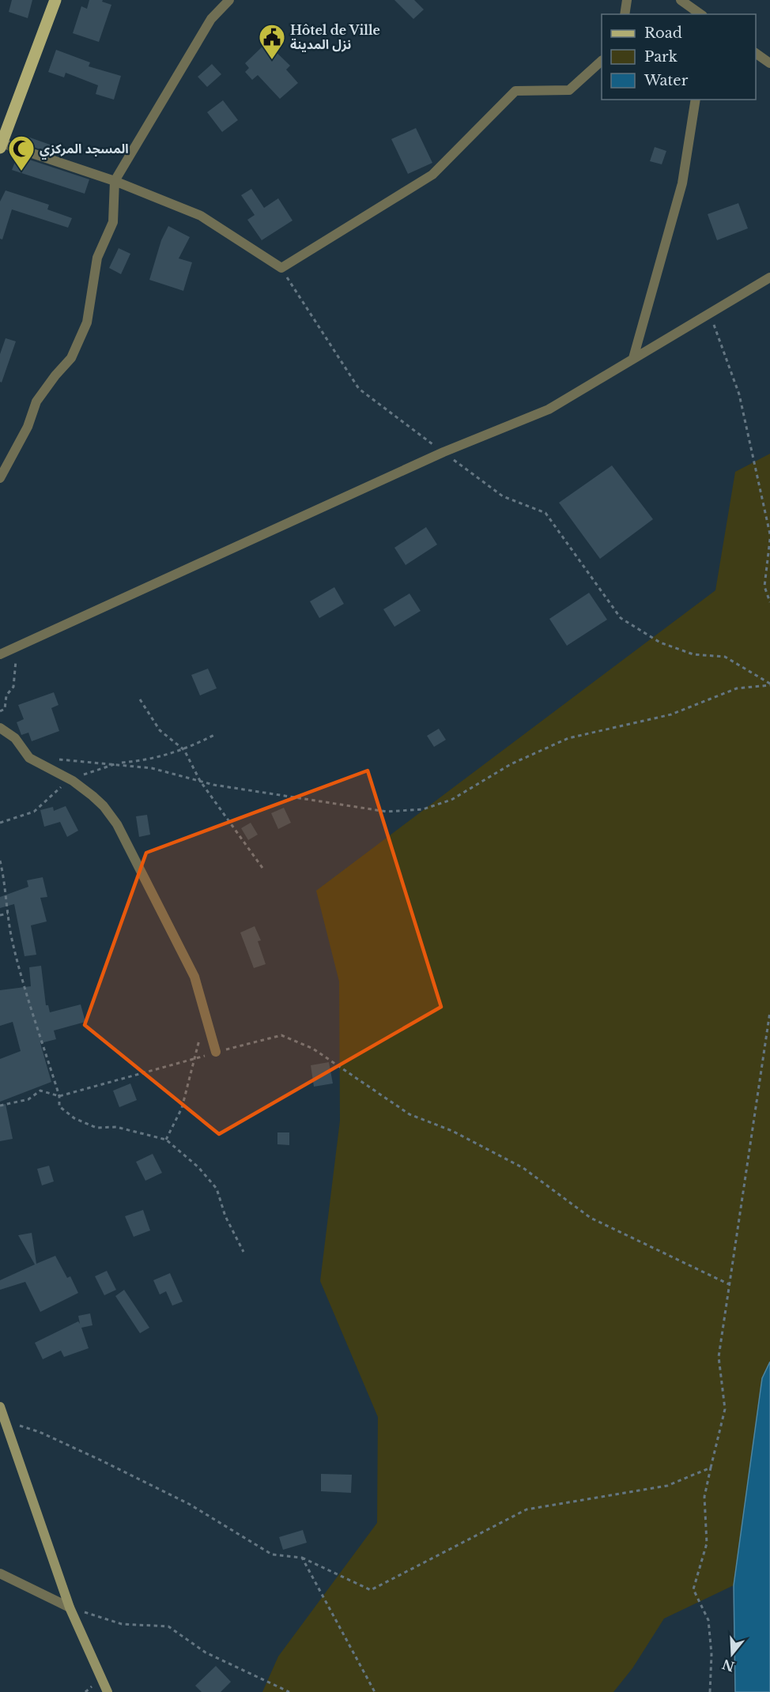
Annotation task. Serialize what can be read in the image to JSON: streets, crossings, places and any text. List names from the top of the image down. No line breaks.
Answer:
{"places":{"public building":["Hôtel de Ville نزل المدينة"],"mosque":["المسجد المركزي"]},"legend":["Road","Park","Water"],"north":"bottom"}
